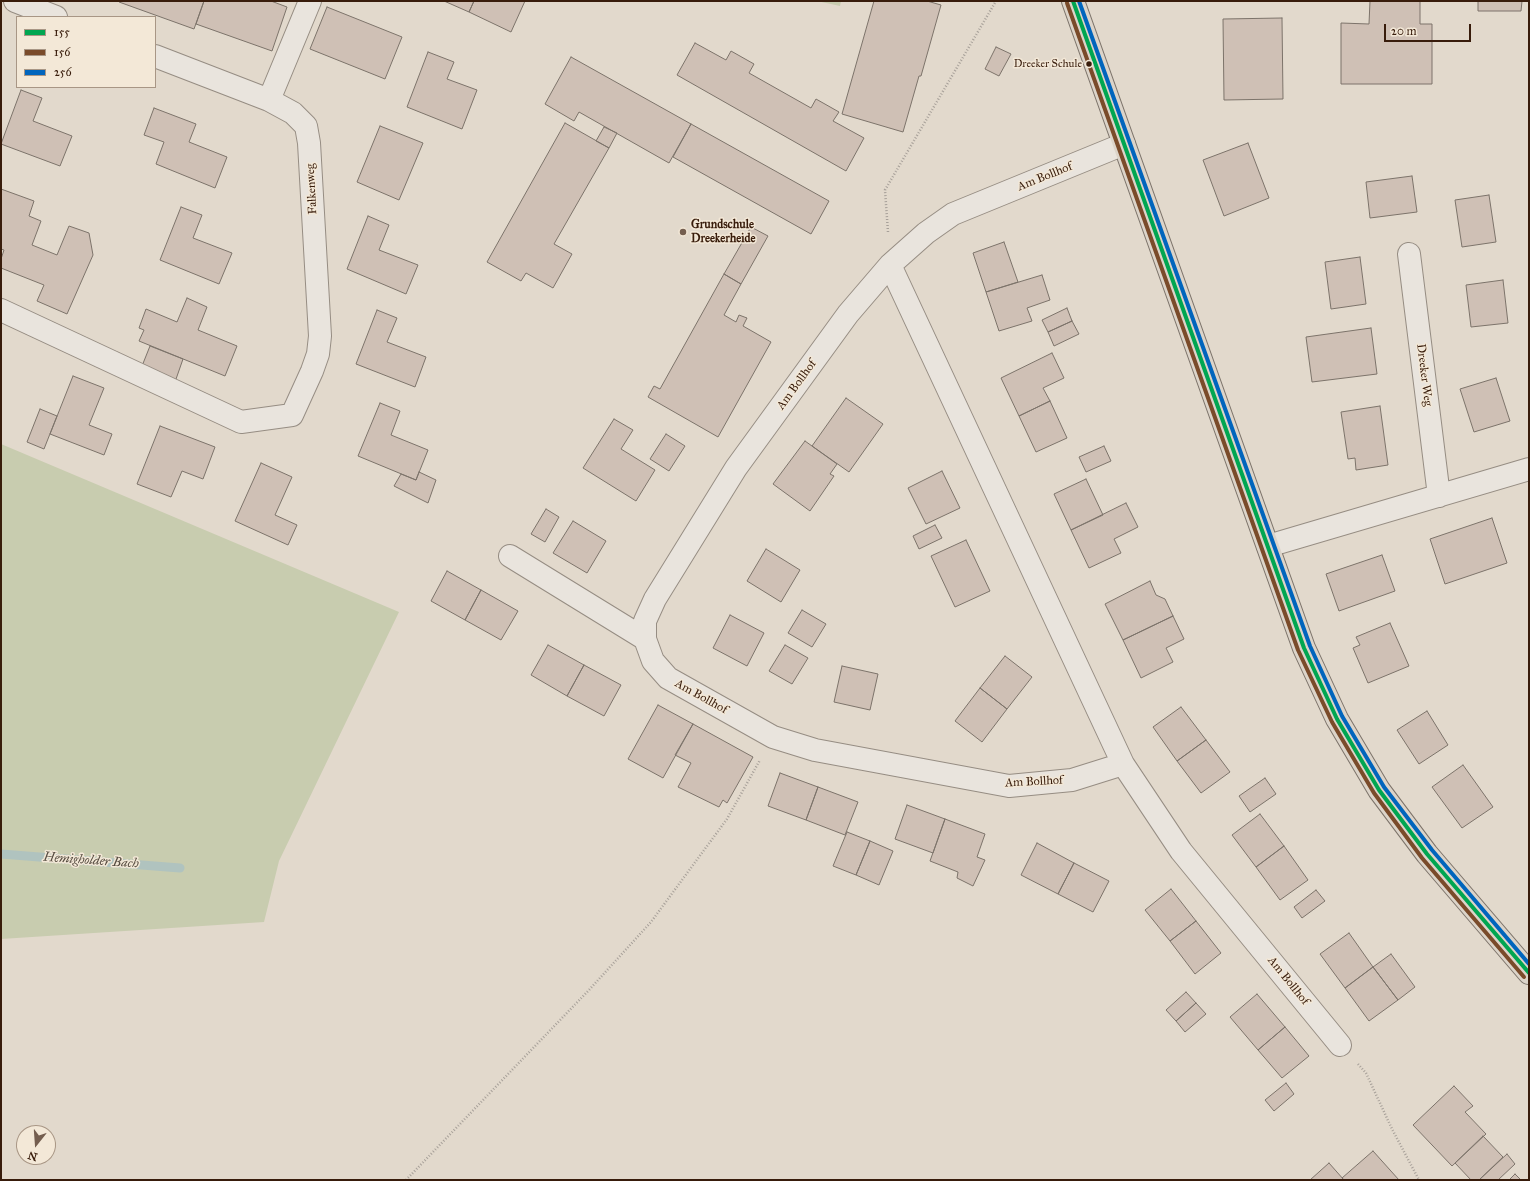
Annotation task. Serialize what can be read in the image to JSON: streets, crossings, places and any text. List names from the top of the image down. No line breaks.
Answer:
{"streets":{"street":["Am Bollhof","Falkenweg","Dreeker Weg"]},"water":["Hemigholder Bach"],"places":["Dreeker Schule","Grundschule Dreekerheide"],"lines":["transit line 155","transit line 256","transit line 156"],"legend":["155","156","256"],"scale_bar":"20 m","north":"bottom"}
